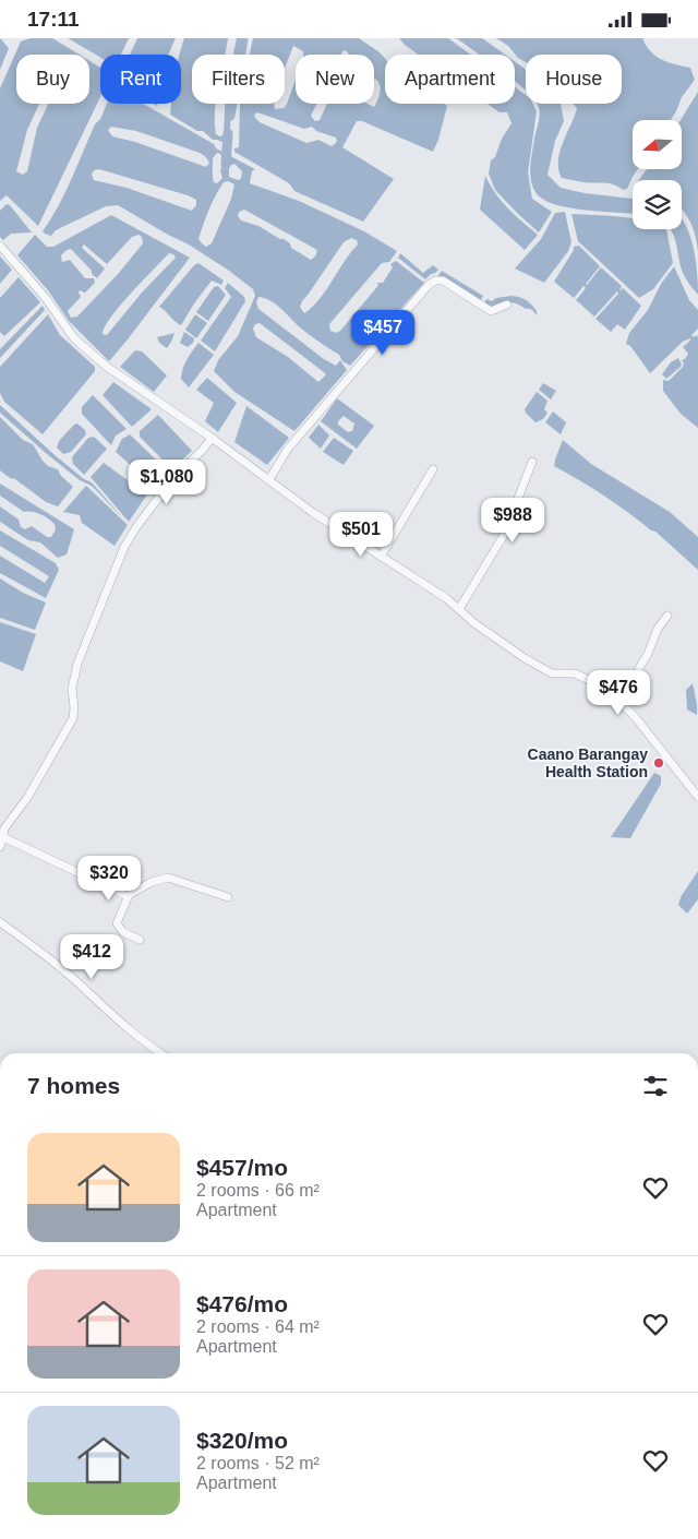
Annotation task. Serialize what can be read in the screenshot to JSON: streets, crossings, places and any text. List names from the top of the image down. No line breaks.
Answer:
{"places":["Caano Barangay Health Station"],"north":"left","page":{"status":"17:11","chip":["Buy","Rent","Filters","New","Apartment","House"],"price":["$457","$1,080","$988","$501","$476","$320","$412"],"heading":"7 homes","list":[{"name":"$457/mo","note":"2 rooms · 66 m² · Apartment"},{"name":"$476/mo","note":"2 rooms · 64 m² · Apartment"},{"name":"$320/mo","note":"2 rooms · 52 m² · Apartment"}]}}
